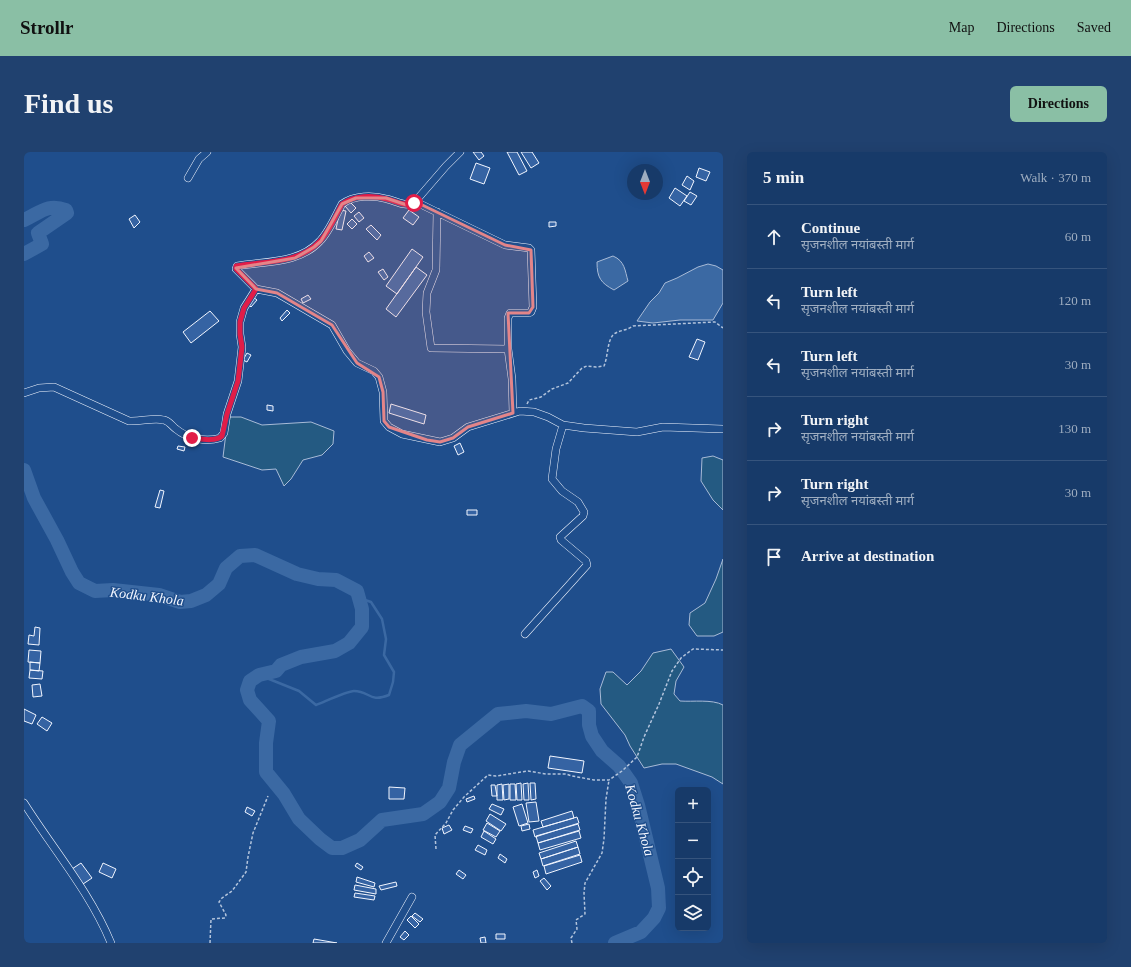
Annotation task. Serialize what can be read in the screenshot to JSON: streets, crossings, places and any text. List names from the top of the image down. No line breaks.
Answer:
{"water":["Kodku Khola"],"north":"bottom","page":{"header":"Strollr","nav":["Map","Directions","Saved"],"buttons":"Directions","title":"Find us","heading":["5 min","Walk · 370 m"],"list":[["Continue","सृजनशील नयांबस्ती मार्ग","60 m"],["Turn left","सृजनशील नयांबस्ती मार्ग","120 m"],["Turn left","सृजनशील नयांबस्ती मार्ग","30 m"],["Turn right","सृजनशील नयांबस्ती मार्ग","130 m"],["Turn right","सृजनशील नयांबस्ती मार्ग","30 m"],"Arrive at destination"],"map_buttons":["+","−"]}}
